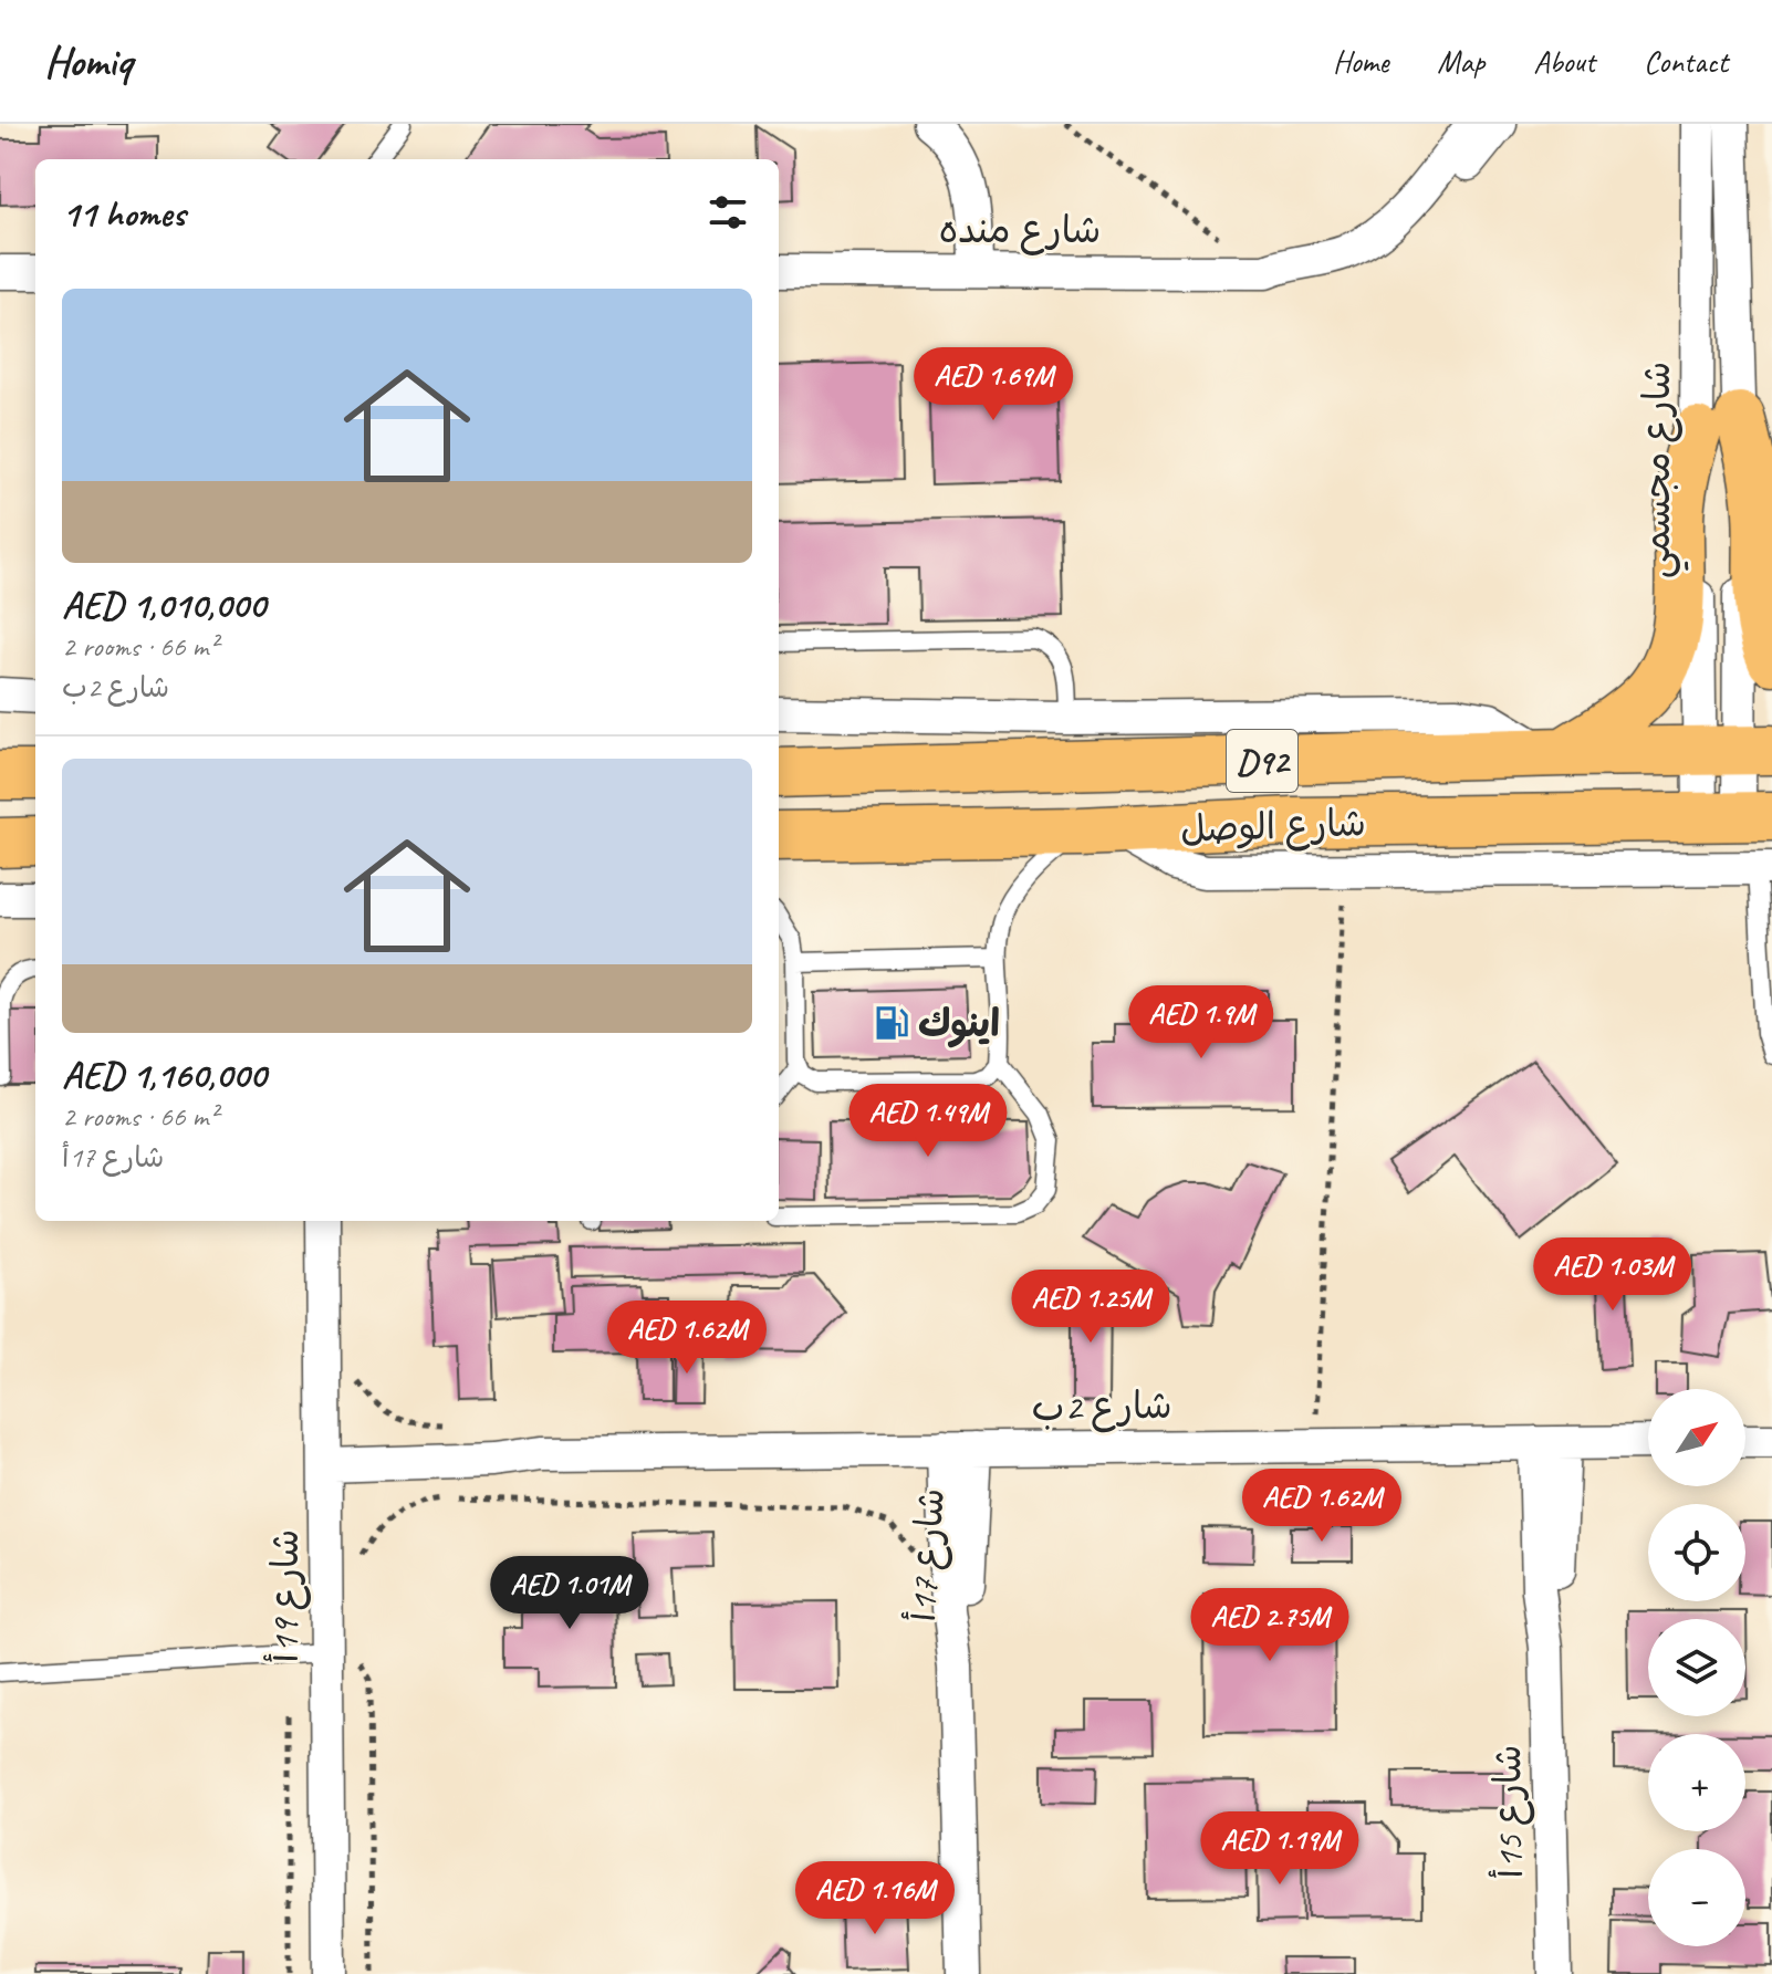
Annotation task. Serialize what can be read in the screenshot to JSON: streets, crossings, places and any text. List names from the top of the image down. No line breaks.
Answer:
{"streets":{"main road":["D92","شارع الوصل"],"street":["شارع منده","شارع مجسمي","شارع 2ب","شارع 17أ","شارع 19أ","شارع 15أ"]},"crossings":[["شارع مجسمي","شارع الوصل"],["شارع 2ب","شارع 17أ"],["شارع 2ب","شارع 19أ"],["شارع 2ب","شارع 15أ"]],"places":{"fuel station":["اينوك"]},"north":"top right","page":{"header":"Homiq","nav":["Home","Map","About","Contact"],"heading":"11 homes","list":[{"name":"AED 1,010,000","note":"2 rooms · 66 m² · شارع 2ب"},{"name":"AED 1,160,000","note":"2 rooms · 66 m² · شارع 17أ"}],"price":["AED 1.69M","AED 1.9M","AED 1.49M","AED 1.03M","AED 1.25M","AED 1.62M","AED 1.62M","AED 1.01M","AED 2.75M","AED 1.19M","AED 1.16M"],"map_buttons":["+","−"]}}
